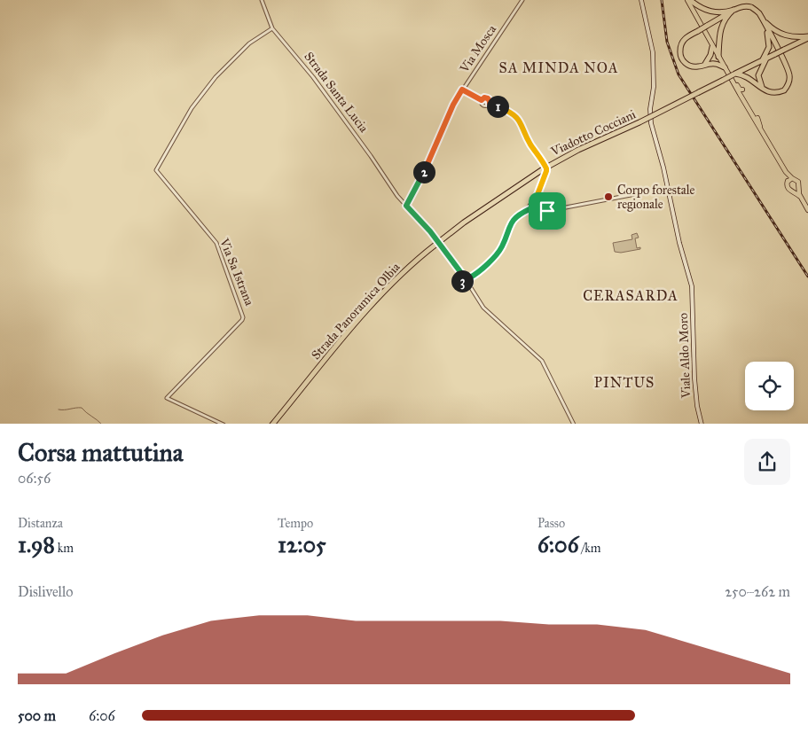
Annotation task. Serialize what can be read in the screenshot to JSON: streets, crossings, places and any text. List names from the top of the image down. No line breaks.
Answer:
{"streets":{"highway":["Viadotto Cocciani","Strada Panoramica Olbia"],"main road":["Viale Aldo Moro"],"street":["Via Mosca","Strada Santa Lucia","Via Sa Istrana"]},"crossings":[["Via Mosca","Strada Santa Lucia"],["Strada Santa Lucia","Via Sa Istrana"],["Viadotto Cocciani","Strada Panoramica Olbia"]],"districts":["SA MINDA NOA","CERASARDA","PINTUS"],"places":["Corpo forestale regionale"],"page":{"pins":["1","2","3"],"heading":["Corsa mattutina","06:56"],"stats":[["Distanza","1.98 km"],["Tempo","12:05"],["Passo","6:06 /km"]],"chart":["Dislivello","250–262 m"],"list":[{"name":"500 m","note":"6:06"}]}}
